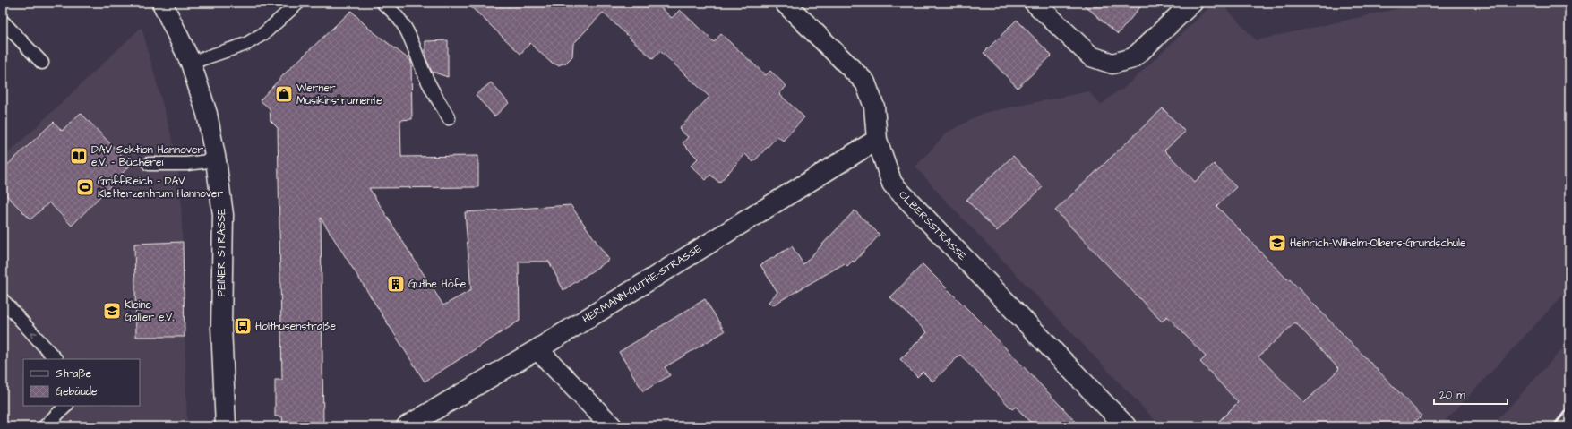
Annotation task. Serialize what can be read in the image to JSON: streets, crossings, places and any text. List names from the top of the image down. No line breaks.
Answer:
{"streets":{"street":["OLBERSSTRASSE","PEINER STRASSE","HERMANN-GUTHE-STRASSE"]},"crossings":[["OLBERSSTRASSE","HERMANN-GUTHE-STRASSE"]],"places":{"shop":["Werner Musikinstrumente"],"library":["DAV Sektion Hannover e.V. - Bücherei"],"sports":["GriffReich - DAV Kletterzentrum Hannover"],"school or university":["Heinrich-Wilhelm-Olbers-Grundschule","Kleine Gallier e.V."],"building":["Guthe Höfe"],"bus stop":["Holthusenstraße"]},"legend":["Straße","Gebäude"],"scale_bar":"20 m"}
